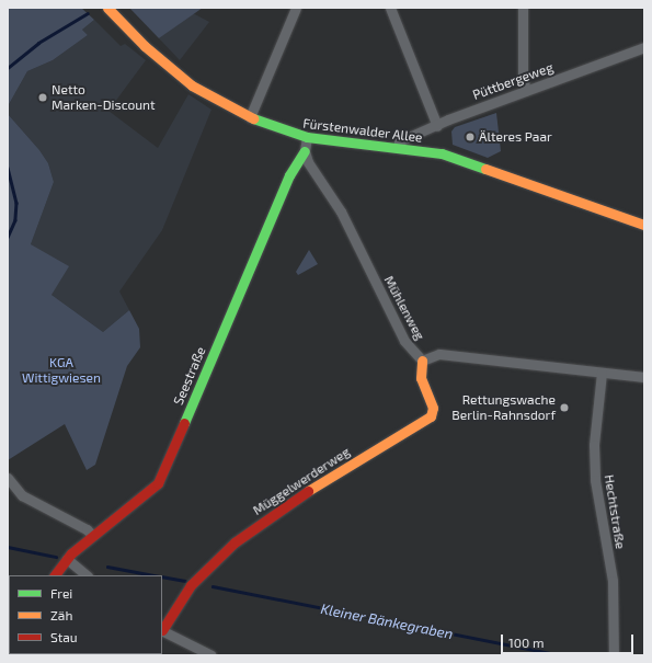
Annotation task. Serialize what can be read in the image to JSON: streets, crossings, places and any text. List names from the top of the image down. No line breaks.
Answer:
{"streets":{"street":["Püttbergeweg","Fürstenwalder Allee","Mühlenweg","Seestraße","Müggelwerderweg","Hechtstraße"]},"crossings":[["Püttbergeweg","Fürstenwalder Allee"],["Mühlenweg","Seestraße"],["Mühlenweg","Müggelwerderweg"],["Mühlenweg","Hechtstraße"]],"water":["Kleiner Bänkegraben"],"parks":["KGA Wittigwiesen"],"places":["Netto Marken-Discount","Älteres Paar","Rettungswache Berlin-Rahnsdorf"],"legend":["Frei","Zäh","Stau"],"scale_bar":"100 m"}
